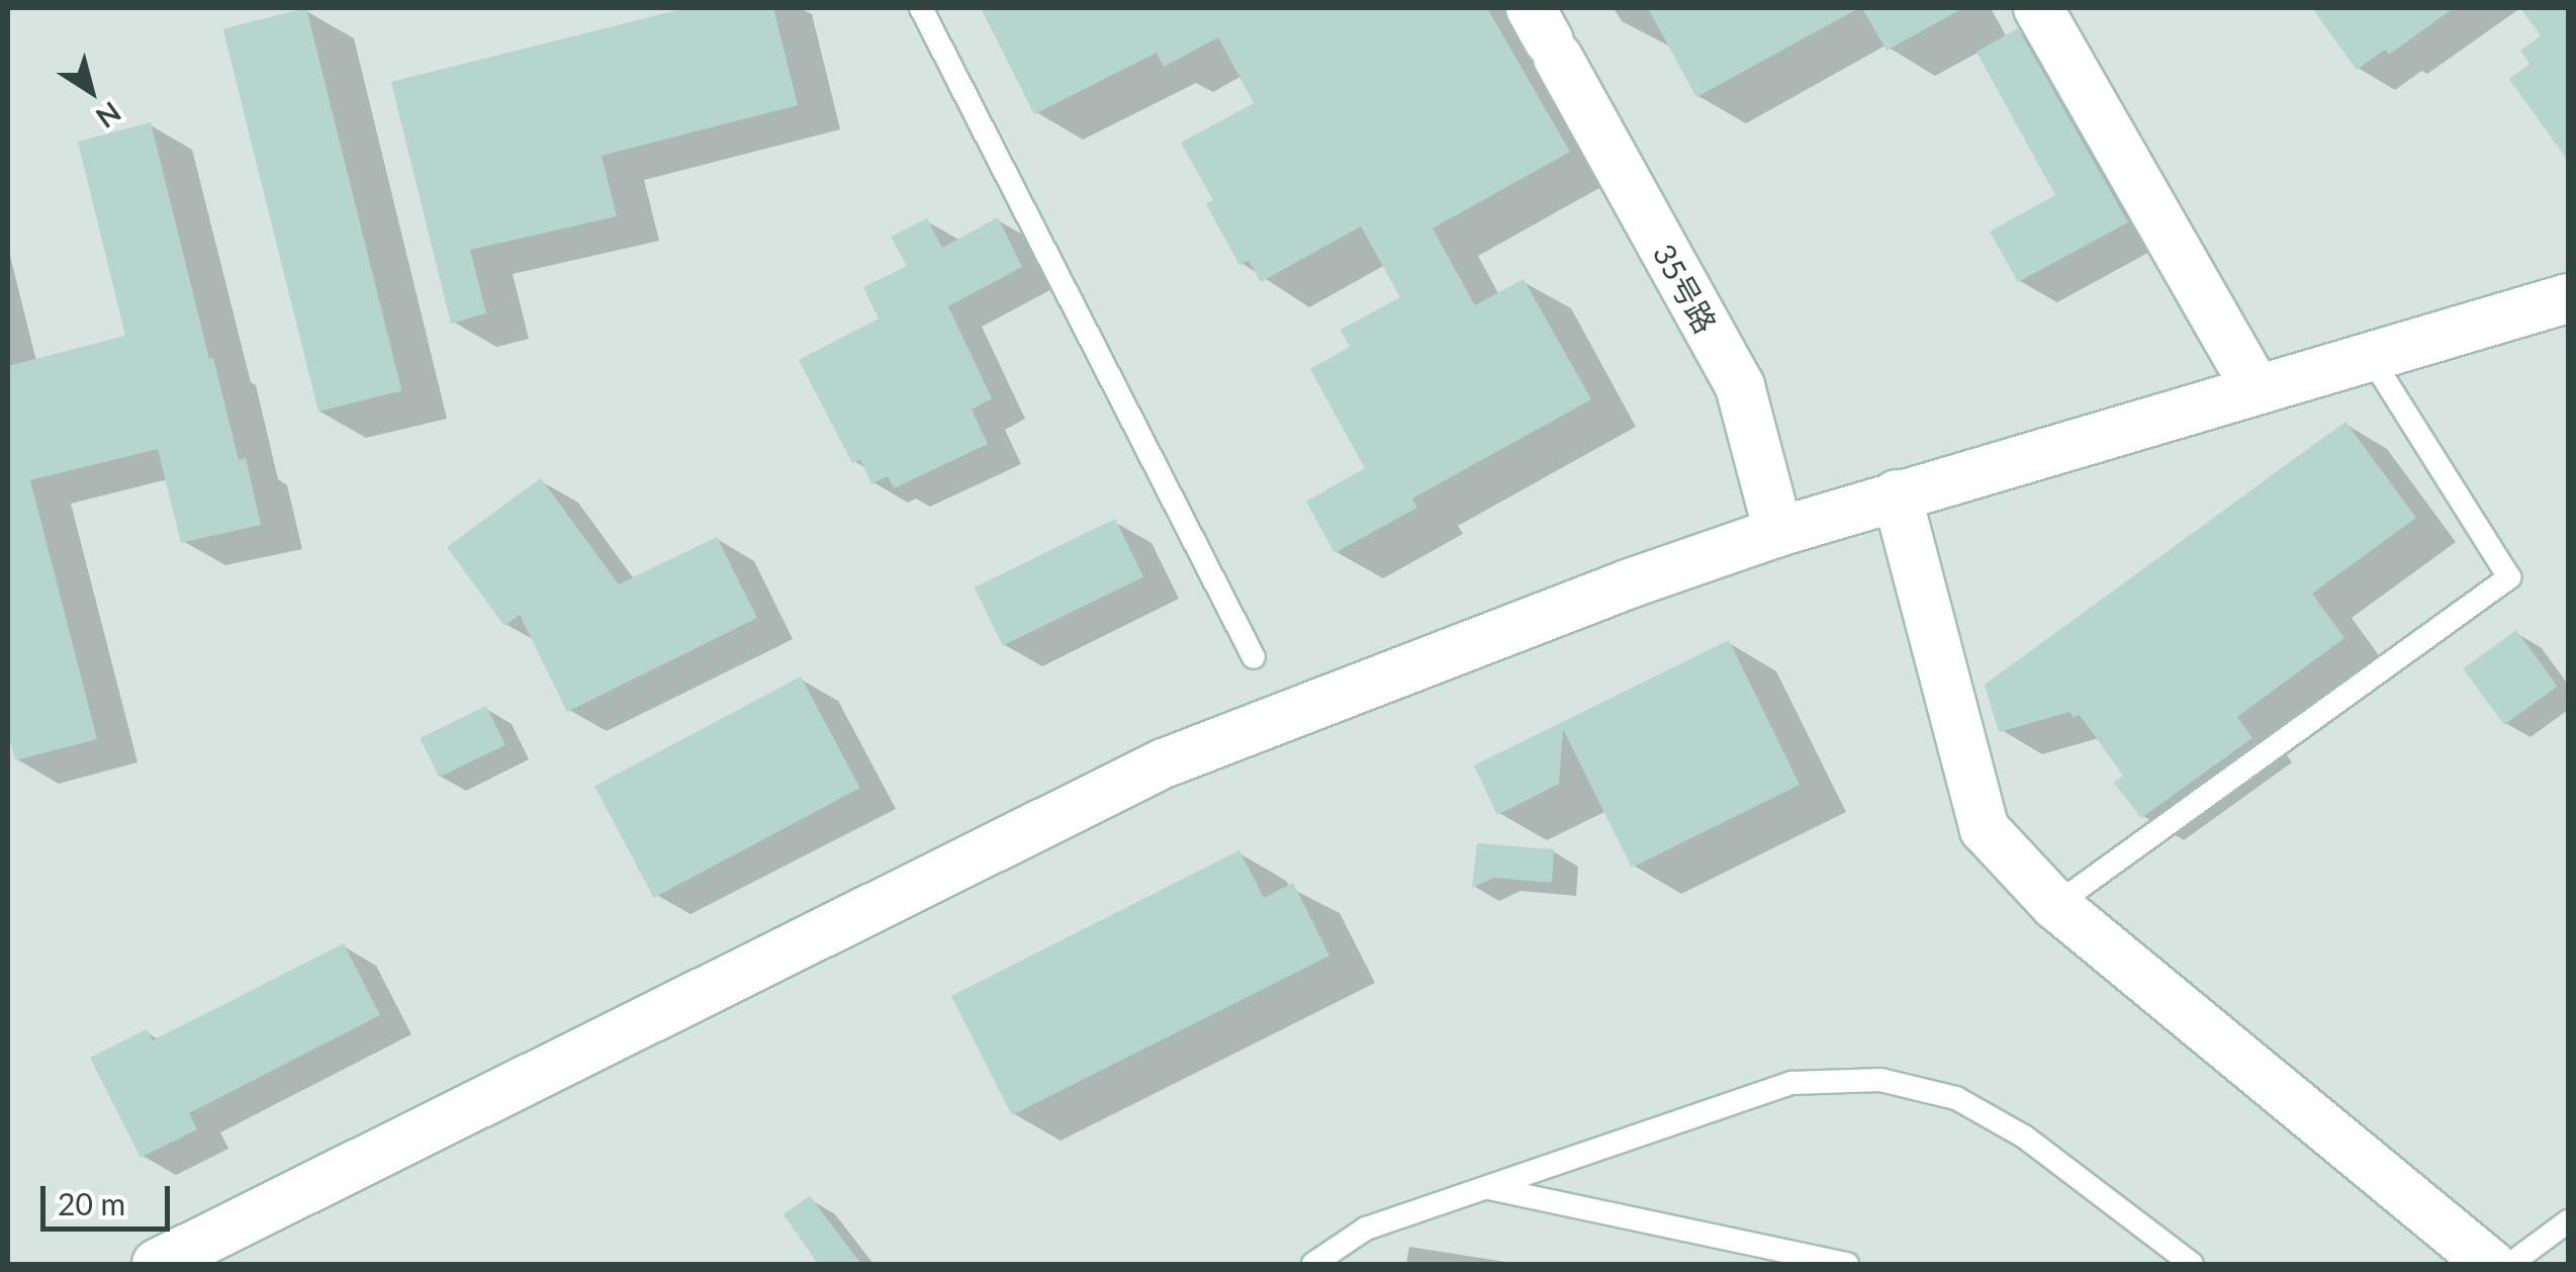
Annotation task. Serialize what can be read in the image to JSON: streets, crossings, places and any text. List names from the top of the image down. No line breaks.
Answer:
{"streets":{"street":["35号路"]},"scale_bar":"20 m","north":"bottom right"}
